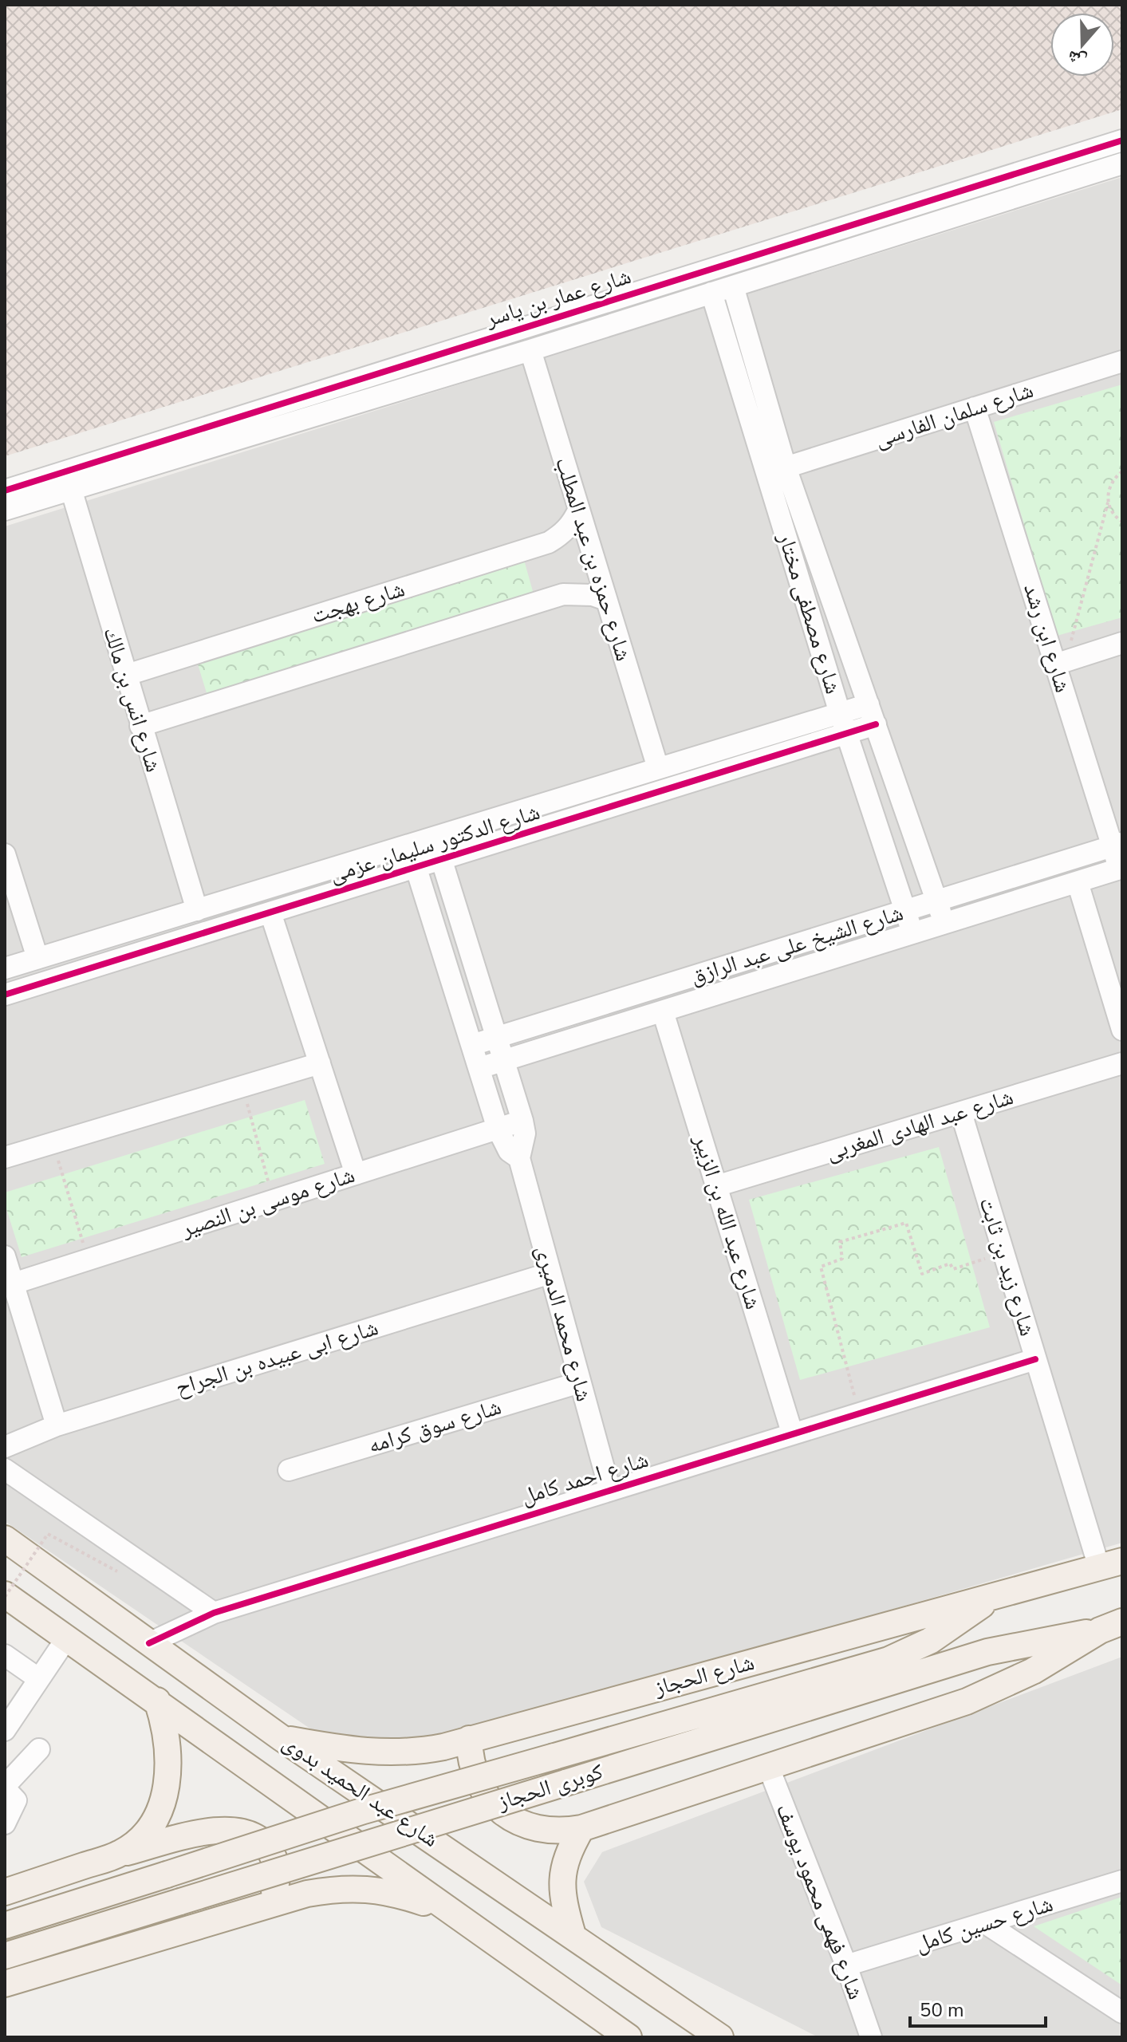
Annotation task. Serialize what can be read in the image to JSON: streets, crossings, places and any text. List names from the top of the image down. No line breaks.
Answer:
{"streets":{"main road":["شارع الحجاز","كوبرى الحجاز","شارع عبد الحميد بدوى"],"street":["شارع عمار بن ياسر","شارع سلمان الفارسى","شارع حمزه بن عبد المطلب","شارع بهجت","شارع مصطفى مختار","شارع ابن رشد","شارع انس بن مالك","شارع الدكتور سليمان عزمى","شارع الشيخ على عبد الرازق","شارع عبد الهادى المغربى","شارع موسى بن النصير","شارع عبد الله بن الزبير","شارع زيد بن ثابت","شارع محمد الدميرى","شارع ابى عبيده بن الجراح","شارع سوق كرامه","شارع احمد كامل","شارع فهمى محمود يوسف","شارع حسين كامل"]},"crossings":[["شارع عمار بن ياسر","شارع حمزه بن عبد المطلب"],["شارع عمار بن ياسر","شارع مصطفى مختار"],["شارع عمار بن ياسر","شارع انس بن مالك"],["شارع سلمان الفارسى","شارع مصطفى مختار"],["شارع سلمان الفارسى","شارع ابن رشد"],["شارع حمزه بن عبد المطلب","شارع بهجت"],["شارع حمزه بن عبد المطلب","شارع الدكتور سليمان عزمى"],["شارع بهجت","شارع انس بن مالك"],["شارع مصطفى مختار","شارع الدكتور سليمان عزمى"],["شارع مصطفى مختار","شارع الشيخ على عبد الرازق"],["شارع ابن رشد","شارع الشيخ على عبد الرازق"],["شارع انس بن مالك","شارع الدكتور سليمان عزمى"],["شارع الدكتور سليمان عزمى","شارع محمد الدميرى"],["شارع الشيخ على عبد الرازق","شارع عبد الله بن الزبير"],["شارع الشيخ على عبد الرازق","شارع محمد الدميرى"],["شارع عبد الهادى المغربى","شارع عبد الله بن الزبير"],["شارع عبد الهادى المغربى","شارع زيد بن ثابت"],["شارع موسى بن النصير","شارع محمد الدميرى"],["شارع عبد الله بن الزبير","شارع احمد كامل"],["شارع زيد بن ثابت","شارع احمد كامل"],["شارع زيد بن ثابت","شارع الحجاز"],["شارع محمد الدميرى","شارع ابى عبيده بن الجراح"],["شارع محمد الدميرى","شارع سوق كرامه"],["شارع محمد الدميرى","شارع احمد كامل"],["شارع احمد كامل","شارع عبد الحميد بدوى"],["شارع الحجاز","كوبرى الحجاز"],["شارع الحجاز","شارع عبد الحميد بدوى"],["شارع فهمى محمود يوسف","شارع حسين كامل"]],"scale_bar":"50 m","north":"bottom"}
